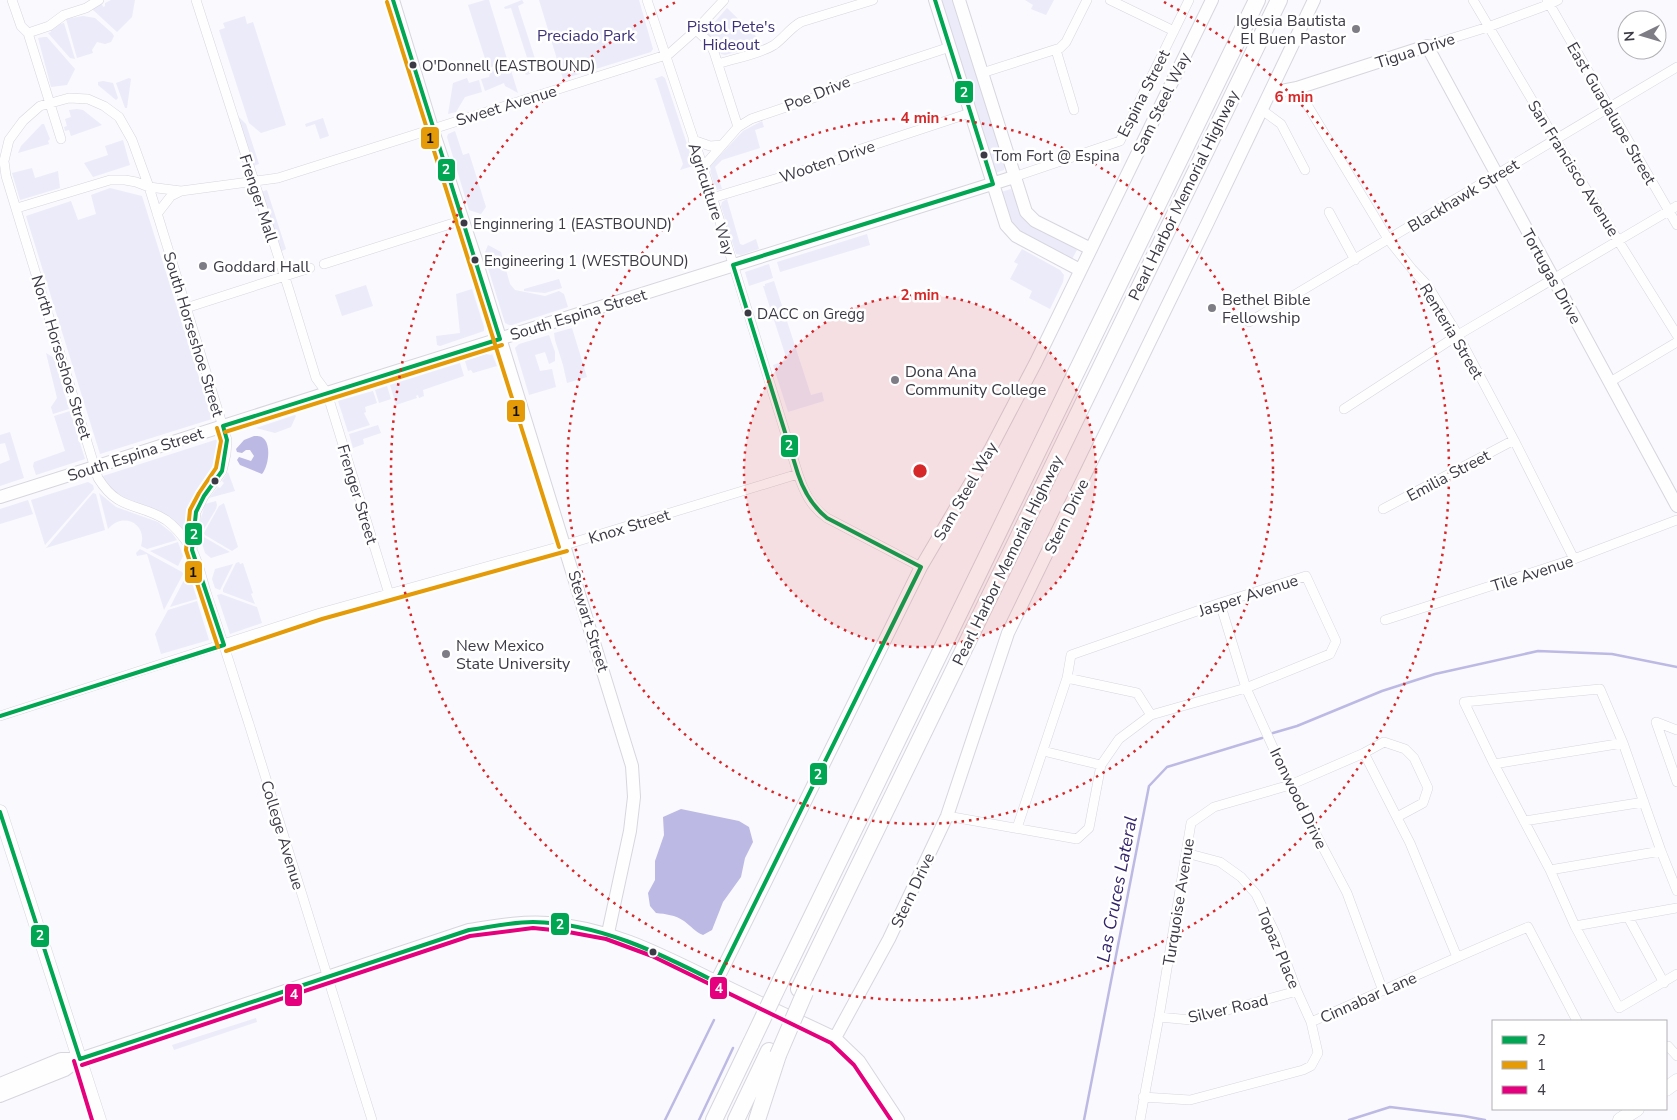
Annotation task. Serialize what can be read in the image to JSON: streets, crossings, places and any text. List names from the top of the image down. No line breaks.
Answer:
{"streets":{"highway":["Pearl Harbor Memorial Highway"],"street":["Tigua Drive","Poe Drive","Espina Street","Sam Steel Way","Sweet Avenue","East Guadalupe Street","Wooten Drive","San Francisco Avenue","Blackhawk Street","Frenger Mall","Agriculture Way","Tortugas Drive","South Espina Street","Renteria Street","South Horseshoe Street","North Horseshoe Street","Emilia Street","Frenger Street","Stern Drive","Knox Street","Tile Avenue","Jasper Avenue","Stewart Street","Ironwood Drive","College Avenue","Turquoise Avenue","Topaz Place","Cinnabar Lane","Silver Road"]},"crossings":[["Tigua Drive","East Guadalupe Street"],["Tigua Drive","San Francisco Avenue"],["Tigua Drive","Tortugas Drive"],["Tigua Drive","Renteria Street"],["Tigua Drive","Stern Drive"],["Poe Drive","Agriculture Way"],["Espina Street","South Espina Street"],["Sam Steel Way","Agriculture Way"],["Sweet Avenue","Frenger Mall"],["Sweet Avenue","Agriculture Way"],["Sweet Avenue","South Horseshoe Street"],["Sweet Avenue","North Horseshoe Street"],["Sweet Avenue","Stewart Street"],["East Guadalupe Street","Blackhawk Street"],["Wooten Drive","Agriculture Way"],["San Francisco Avenue","Blackhawk Street"],["Blackhawk Street","Tortugas Drive"],["Blackhawk Street","Renteria Street"],["Frenger Mall","South Espina Street"],["Frenger Mall","Frenger Street"],["Agriculture Way","South Espina Street"],["Agriculture Way","Knox Street"],["South Espina Street","South Horseshoe Street"],["South Espina Street","North Horseshoe Street"],["South Espina Street","Frenger Street"],["South Espina Street","Stewart Street"],["Renteria Street","Emilia Street"],["Renteria Street","Tile Avenue"],["South Horseshoe Street","North Horseshoe Street"],["South Horseshoe Street","College Avenue"],["North Horseshoe Street","College Avenue"],["Frenger Street","Knox Street"],["Stern Drive","Jasper Avenue"],["Knox Street","Stewart Street"],["Knox Street","College Avenue"],["Jasper Avenue","Ironwood Drive"],["Ironwood Drive","Turquoise Avenue"],["Ironwood Drive","Cinnabar Lane"],["Turquoise Avenue","Topaz Place"],["Turquoise Avenue","Cinnabar Lane"],["Turquoise Avenue","Silver Road"],["Topaz Place","Cinnabar Lane"],["Topaz Place","Silver Road"]],"water":["Las Cruces Lateral"],"parks":["Pistol Pete's Hideout","Preciado Park"],"places":["Iglesia Bautista El Buen Pastor","O'Donnell (EASTBOUND)","Tom Fort @ Espina","Enginnering 1 (EASTBOUND)","Engineering 1 (WESTBOUND)","Goddard Hall","Bethel Bible Fellowship","DACC on Gregg","Dona Ana Community College","New Mexico State University"],"lines":["transit line 2","transit line 1","transit line 4"],"legend":["2","1","4"],"north":"left","rings":["6 min","4 min","2 min"]}
